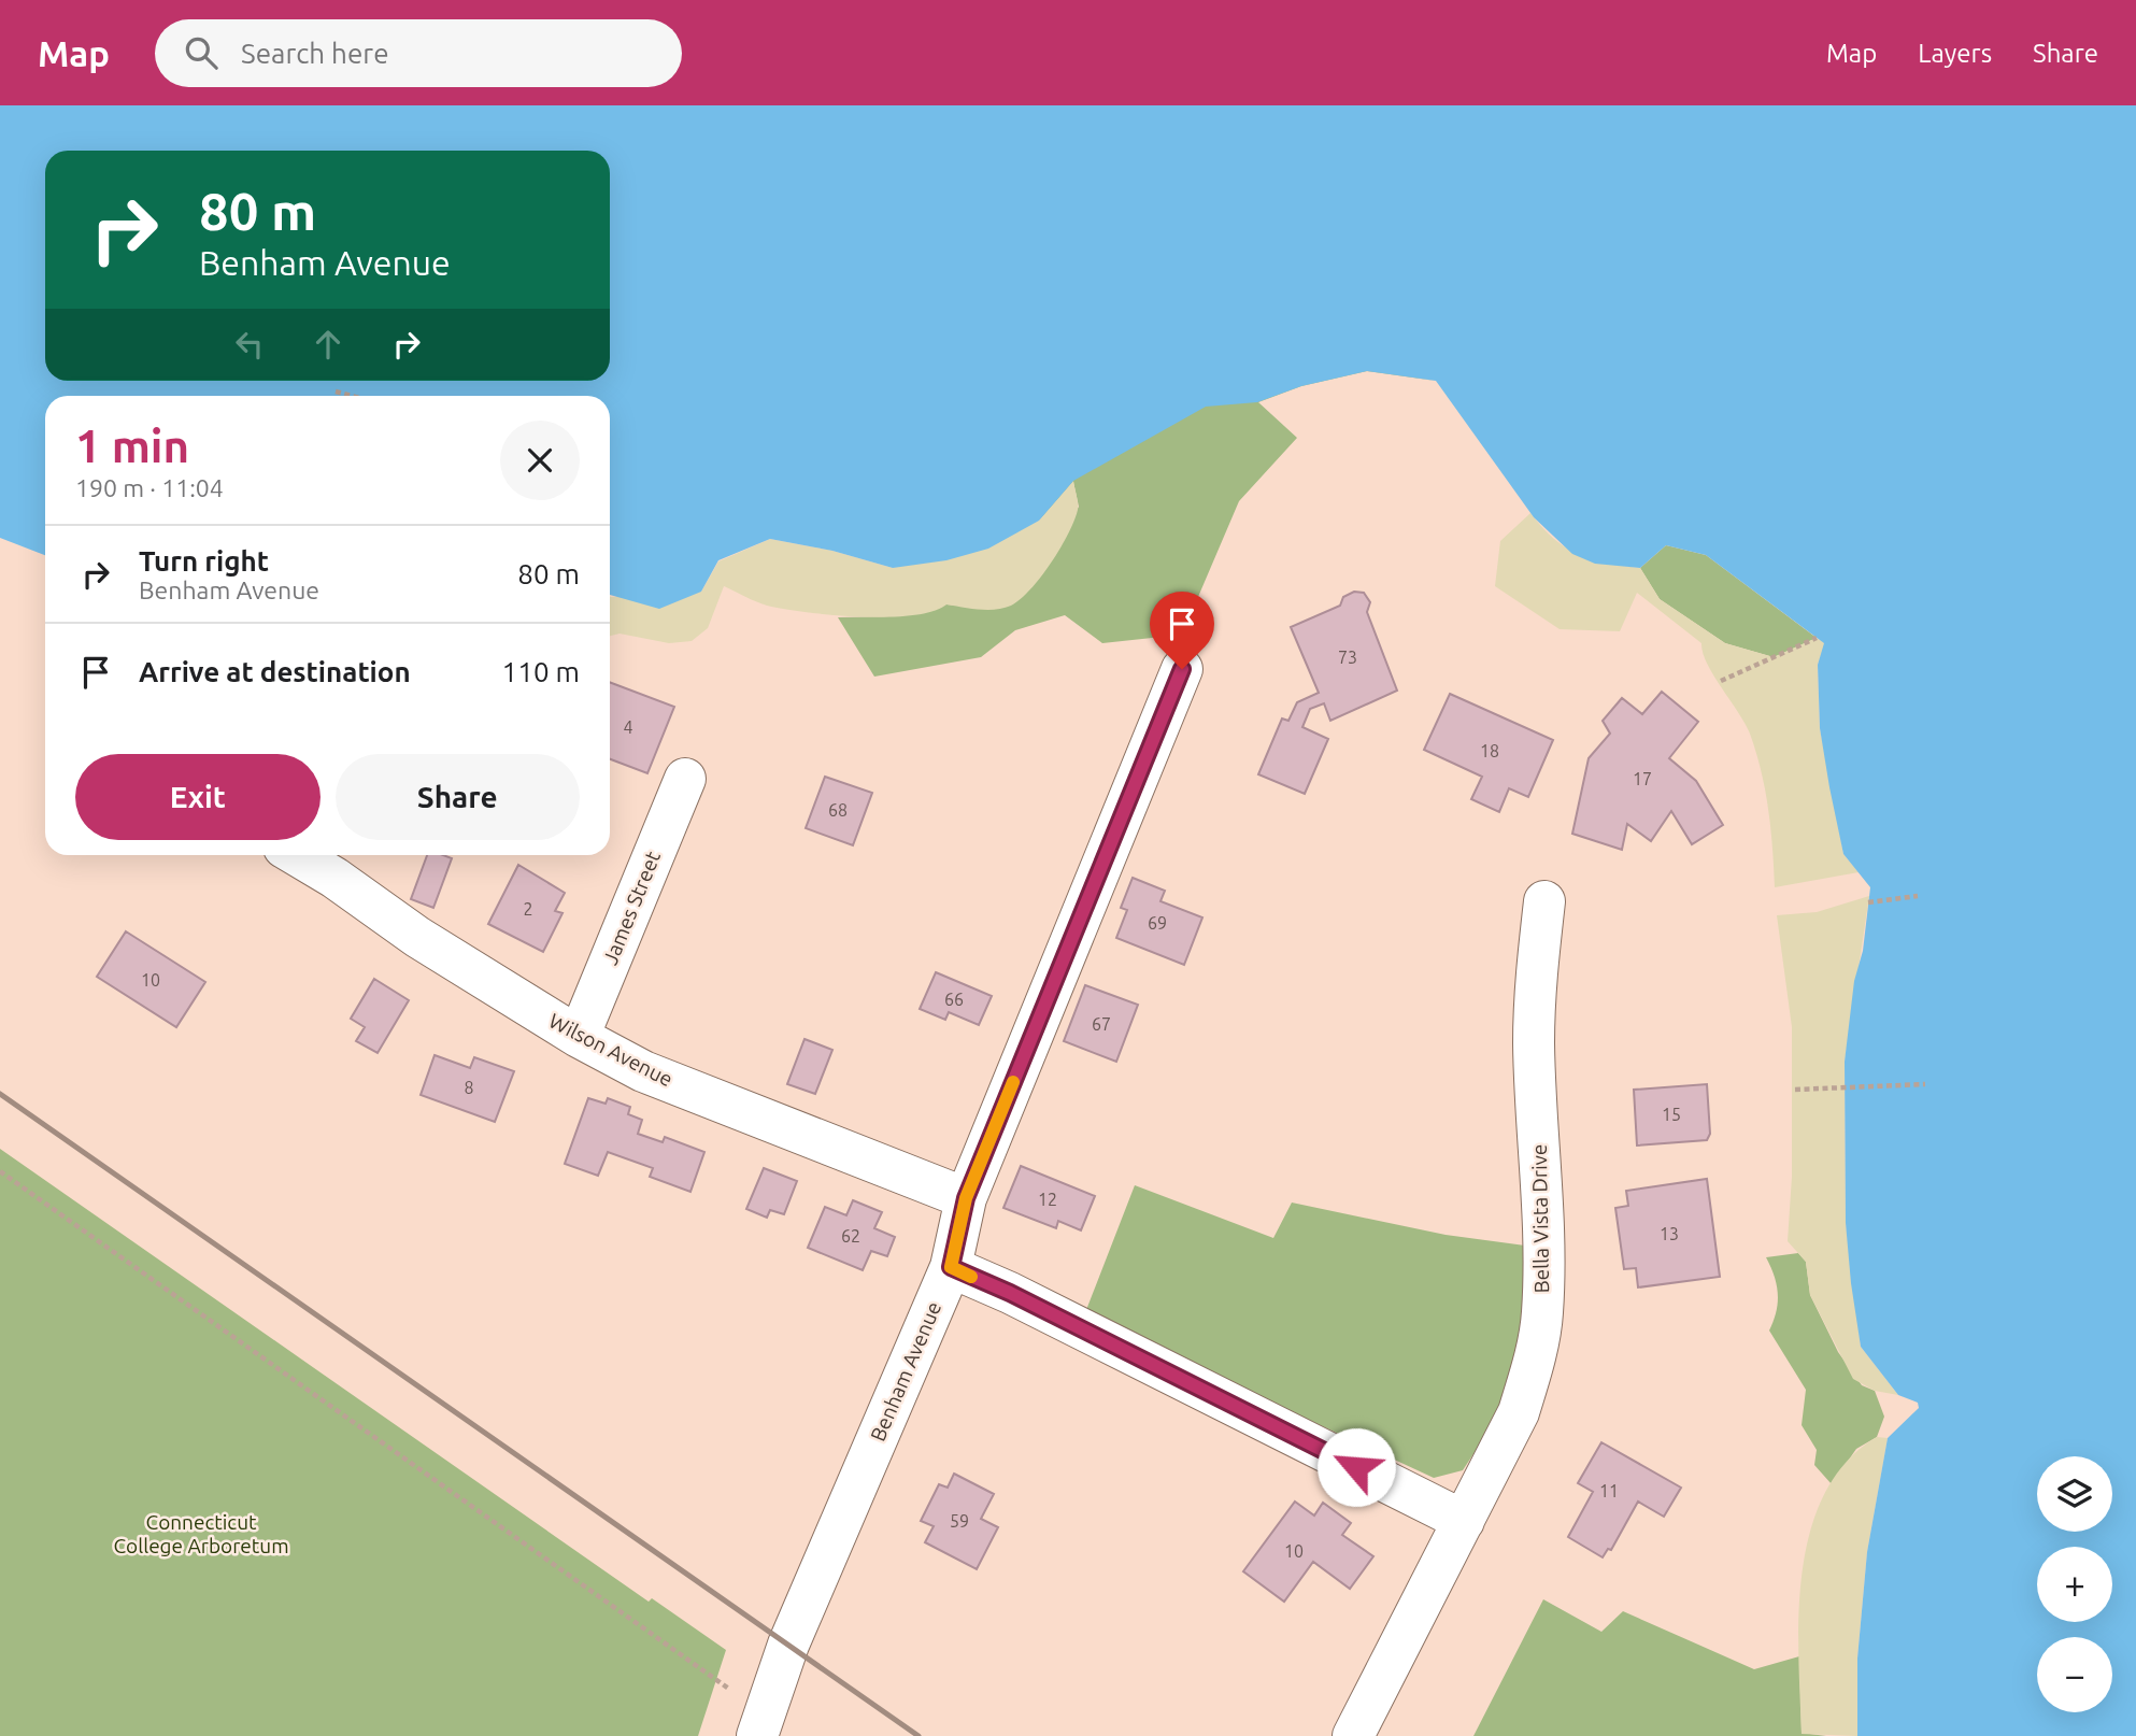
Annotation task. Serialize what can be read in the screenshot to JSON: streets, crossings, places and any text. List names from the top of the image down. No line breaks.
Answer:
{"streets":{"street":["James Street","Wilson Avenue","Bella Vista Drive","Benham Avenue"]},"crossings":[["James Street","Wilson Avenue"],["Wilson Avenue","Benham Avenue"]],"parks":["Connecticut College Arboretum"],"house_numbers":["73","4","18","17","68","2","69","10","66","67","8","15","12","13","62","11","59","10"],"page":{"header":"Map","search":"Search here","nav":["Map","Layers","Share"],"turn":["80 m","Benham Avenue"],"heading":["1 min","190 m · 11:04"],"list":[{"name":"Turn right","note":"Benham Avenue","value":"80 m"},{"name":"Arrive at destination","value":"110 m"}],"buttons":["Exit","Share"],"map_buttons":["+","−"]}}
